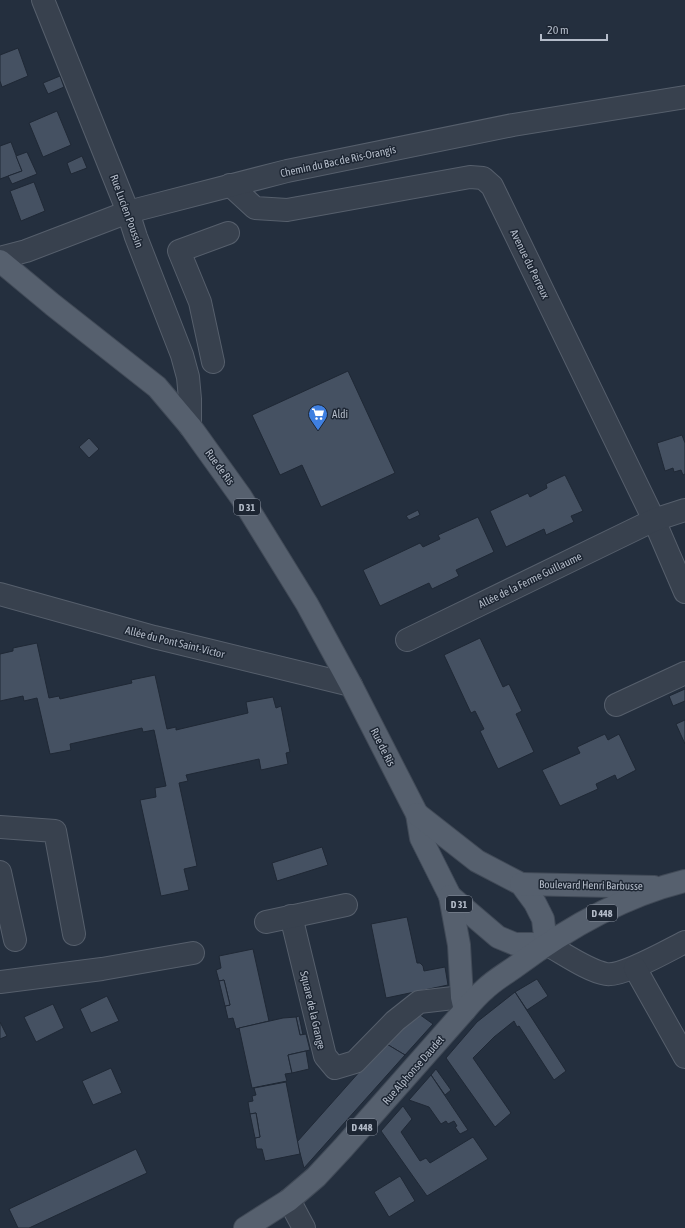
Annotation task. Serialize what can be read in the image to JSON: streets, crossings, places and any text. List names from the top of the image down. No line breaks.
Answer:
{"streets":{"main road":["Rue de Ris","D 31","Boulevard Henri Barbusse","D 448","Rue Alphonse Daudet"],"street":["Chemin du Bac de Ris-Orangis","Rue Lucien Poussin","Avenue du Perreux","Allée de la Ferme Guillaume","Allée du Pont Saint-Victor","Square de la Grange"]},"crossings":[["Chemin du Bac de Ris-Orangis","Rue Lucien Poussin"],["Chemin du Bac de Ris-Orangis","Avenue du Perreux"],["Rue Lucien Poussin","Rue de Ris"],["Avenue du Perreux","Allée de la Ferme Guillaume"],["Rue de Ris","Allée du Pont Saint-Victor"],["Rue de Ris","Boulevard Henri Barbusse"],["Rue de Ris","Square de la Grange"],["Rue de Ris","Rue Alphonse Daudet"],["Boulevard Henri Barbusse","Rue Alphonse Daudet"],["Square de la Grange","Rue Alphonse Daudet"]],"places":{"supermarket":["Aldi"]},"scale_bar":"20 m"}
